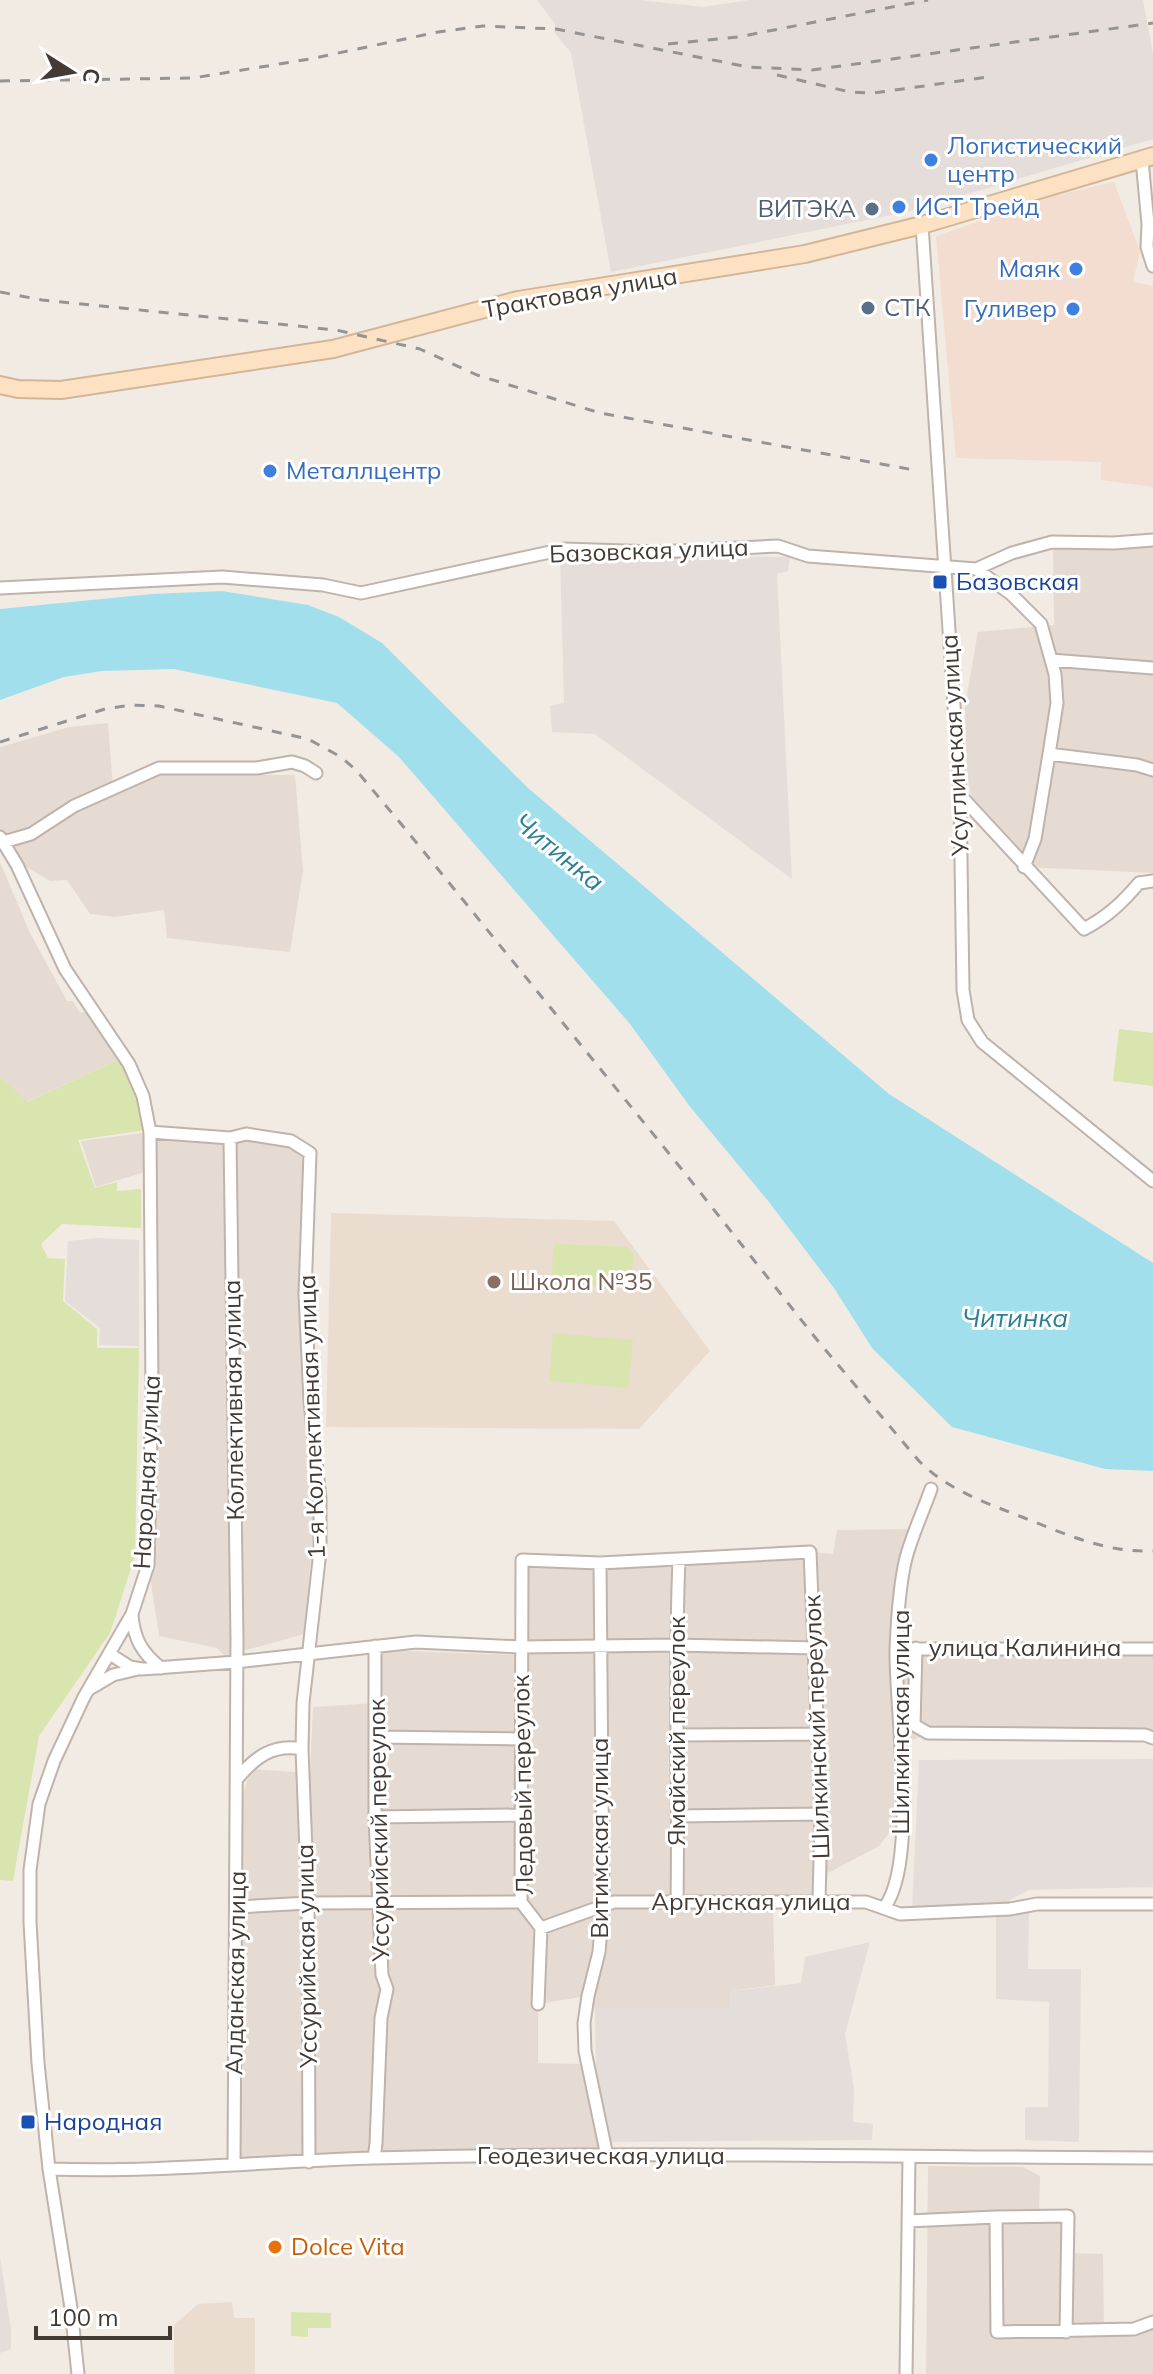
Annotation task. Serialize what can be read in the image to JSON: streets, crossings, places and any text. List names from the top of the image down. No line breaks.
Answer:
{"streets":{"main road":["Трактовая улица"],"street":["Базовская улица","Усуглинская улица","Коллективная улица","1-я Коллективная улица","Народная улица","улица Калинина","Шилкинская улица","Шилкинский переулок","Ямайский переулок","Ледовый переулок","Уссурийский переулок","Витимская улица","Аргунская улица","Уссурийская улица","Алданская улица","Геодезическая улица"]},"crossings":[["Трактовая улица","Усуглинская улица"],["Базовская улица","Усуглинская улица"],["Коллективная улица","1-я Коллективная улица"],["Коллективная улица","Алданская улица"],["1-я Коллективная улица","Уссурийская улица"],["Народная улица","Геодезическая улица"],["улица Калинина","Шилкинская улица"],["Шилкинская улица","Аргунская улица"],["Шилкинский переулок","Ямайский переулок"],["Шилкинский переулок","Аргунская улица"],["Ямайский переулок","Аргунская улица"],["Ледовый переулок","Витимская улица"],["Ледовый переулок","Аргунская улица"],["Уссурийский переулок","Геодезическая улица"],["Витимская улица","Аргунская улица"],["Витимская улица","Геодезическая улица"],["Уссурийская улица","Геодезическая улица"],["Алданская улица","Геодезическая улица"]],"water":["Читинка"],"places":{"other":["Логистический центр","ИСТ Трейд","ВИТЭКА","Маяк","СТК","Гуливер","Металлцентр","Школа №35","Dolce Vita"],"transit":["Базовская","Народная"]},"scale_bar":"100 m","north":"right"}
